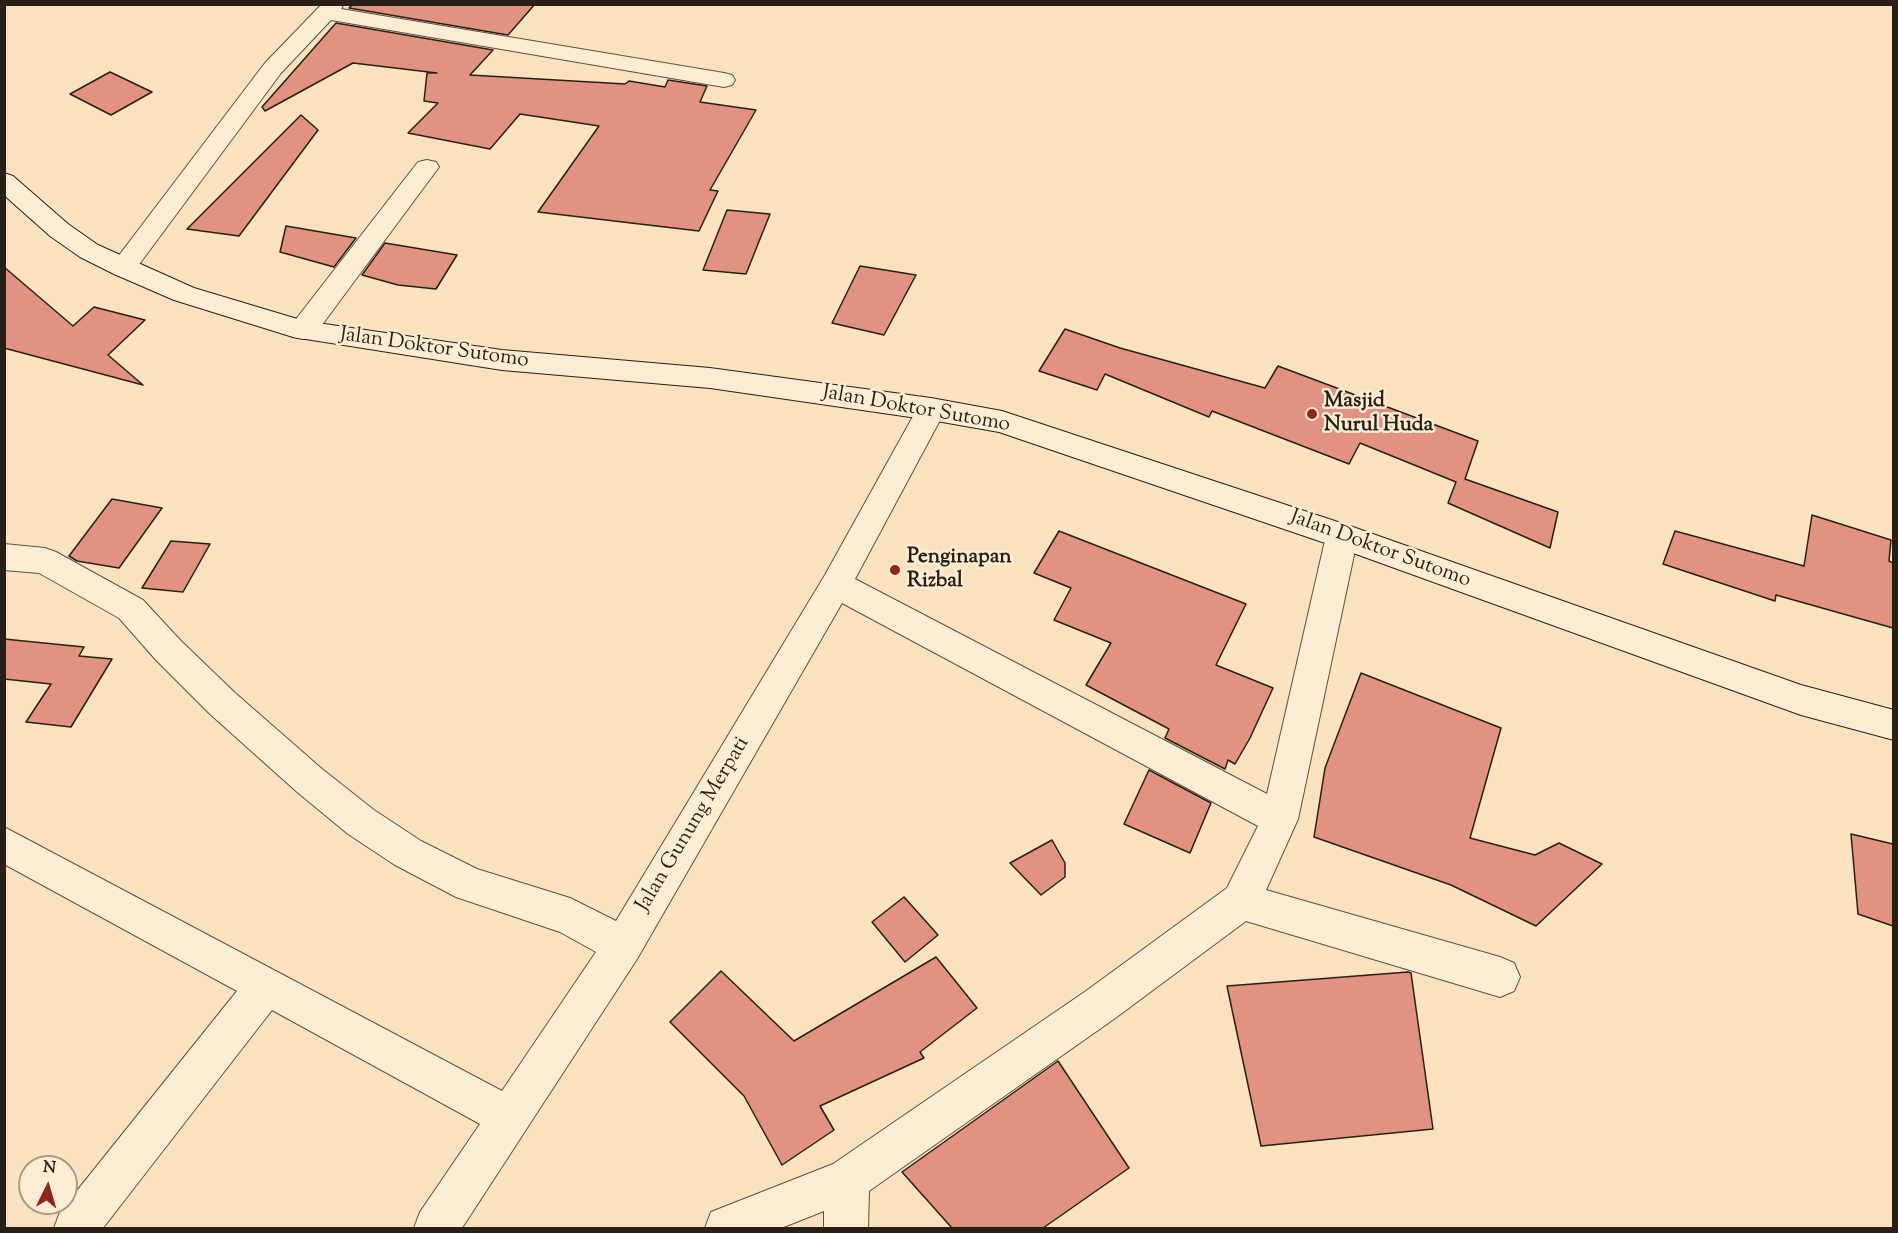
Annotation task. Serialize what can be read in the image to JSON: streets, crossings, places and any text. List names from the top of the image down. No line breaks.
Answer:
{"streets":{"street":["Jalan Doktor Sutomo","Jalan Gunung Merpati"]},"crossings":[["Jalan Doktor Sutomo","Jalan Gunung Merpati"]],"places":["Masjid Nurul Huda","Penginapan Rizbal"],"north":"top"}
